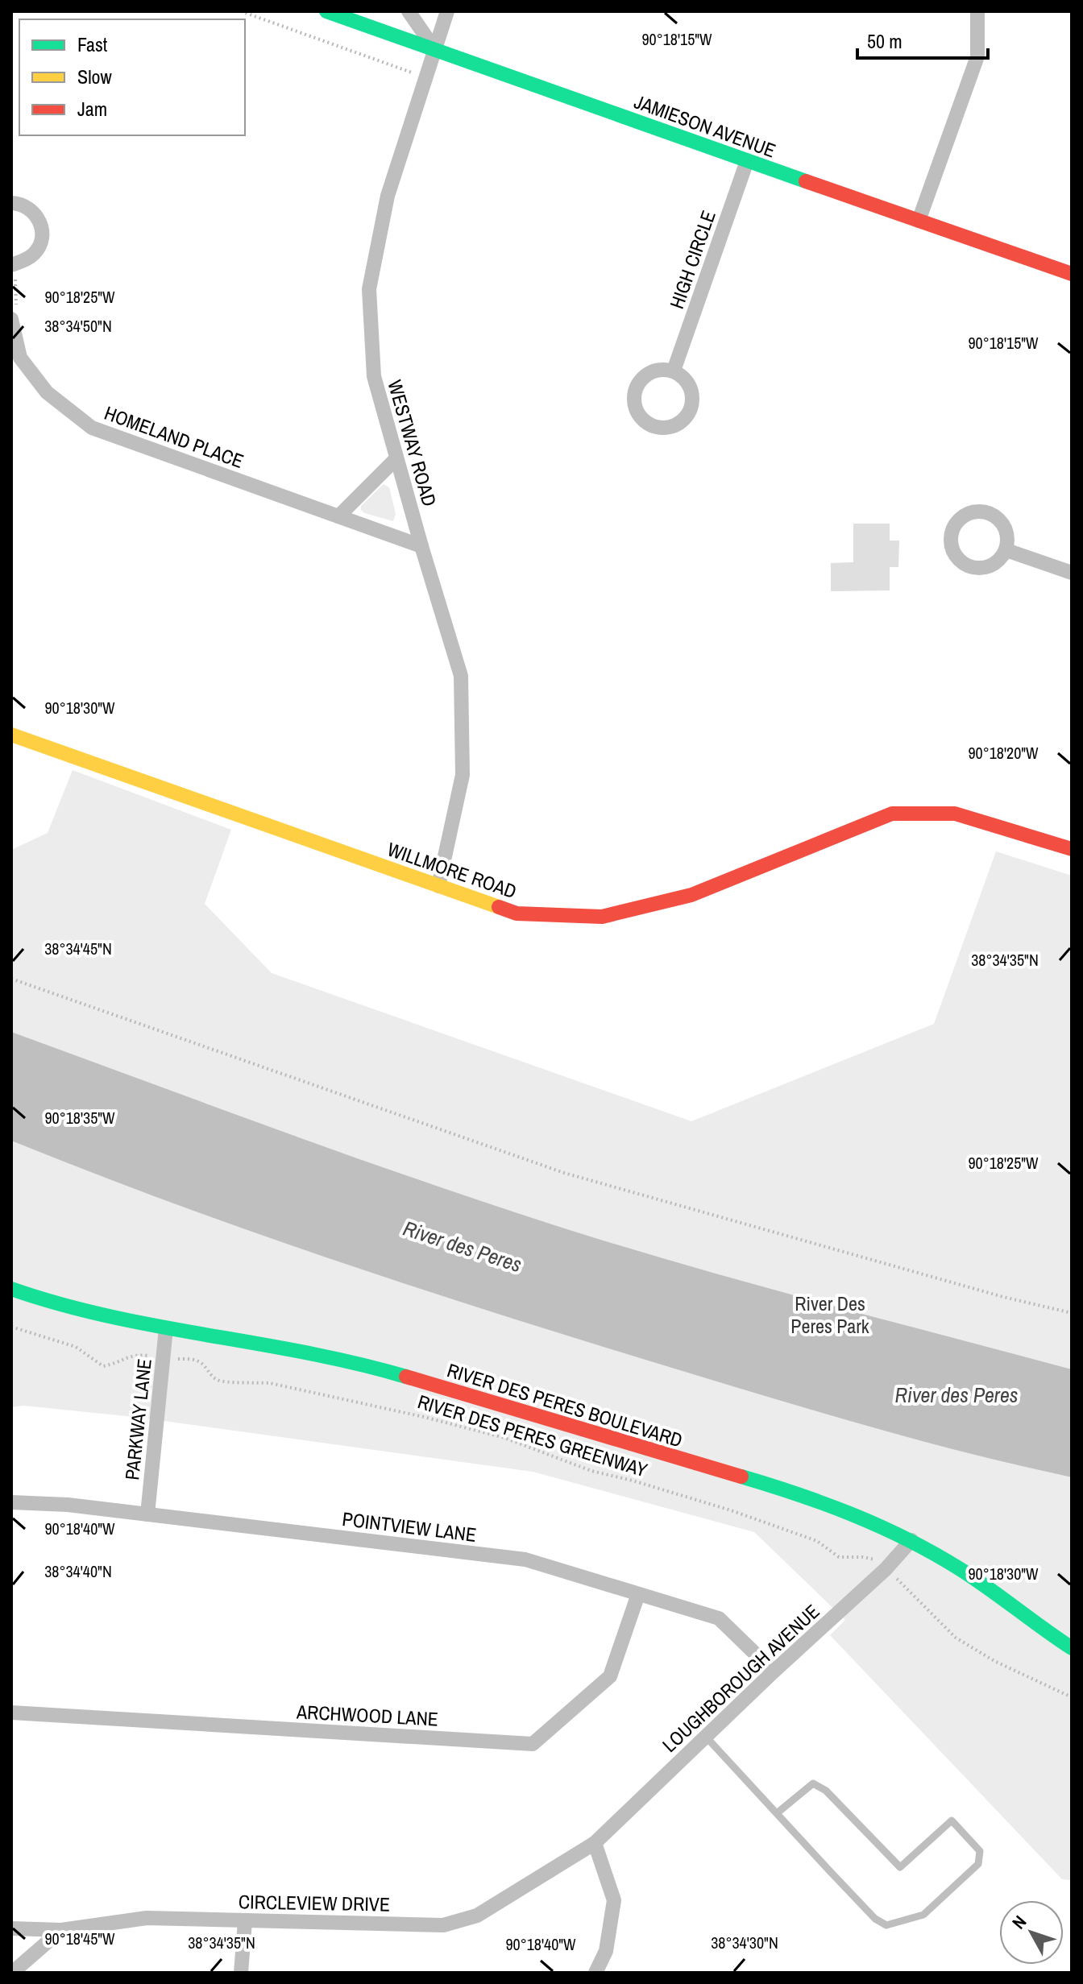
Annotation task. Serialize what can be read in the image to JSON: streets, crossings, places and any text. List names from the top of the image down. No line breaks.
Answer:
{"streets":{"main road":["JAMIESON AVENUE","WILLMORE ROAD","RIVER DES PERES BOULEVARD"],"street":["HIGH CIRCLE","HOMELAND PLACE","WESTWAY ROAD","PARKWAY LANE","POINTVIEW LANE","LOUGHBOROUGH AVENUE","ARCHWOOD LANE","CIRCLEVIEW DRIVE"],"path":["RIVER DES PERES GREENWAY"]},"crossings":[["JAMIESON AVENUE","HIGH CIRCLE"],["JAMIESON AVENUE","WESTWAY ROAD"],["HOMELAND PLACE","WESTWAY ROAD"],["WESTWAY ROAD","WILLMORE ROAD"],["RIVER DES PERES BOULEVARD","PARKWAY LANE"],["RIVER DES PERES BOULEVARD","LOUGHBOROUGH AVENUE"],["PARKWAY LANE","POINTVIEW LANE"],["POINTVIEW LANE","LOUGHBOROUGH AVENUE"],["POINTVIEW LANE","ARCHWOOD LANE"],["LOUGHBOROUGH AVENUE","CIRCLEVIEW DRIVE"]],"water":["River des Peres"],"parks":["River Des Peres Park"],"legend":["Fast","Slow","Jam"],"scale_bar":"50 m","north":"top left","coordinates":["90°18'15\"W","90°18'25\"W","38°34'50\"N","90°18'30\"W","90°18'20\"W","38°34'45\"N","38°34'35\"N","90°18'35\"W","90°18'40\"W","38°34'40\"N","90°18'45\"W","38°34'30\"N"]}
